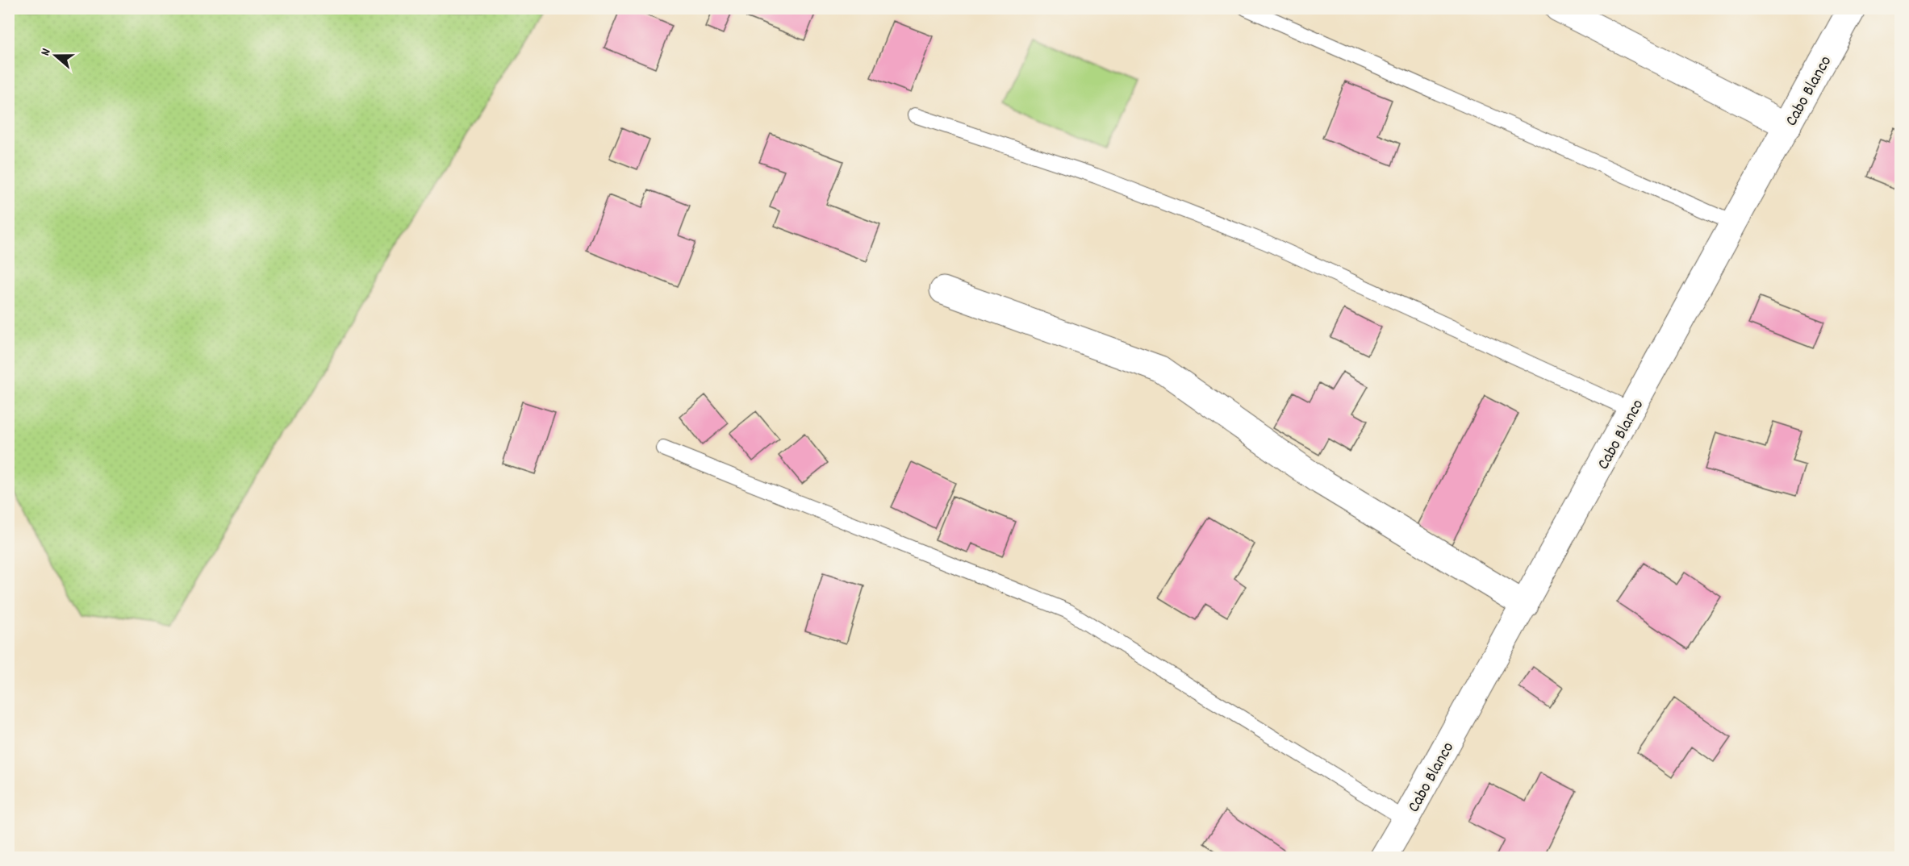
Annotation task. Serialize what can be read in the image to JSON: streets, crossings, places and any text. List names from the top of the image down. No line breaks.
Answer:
{"streets":{"street":["Cabo Blanco"]},"north":"left"}
